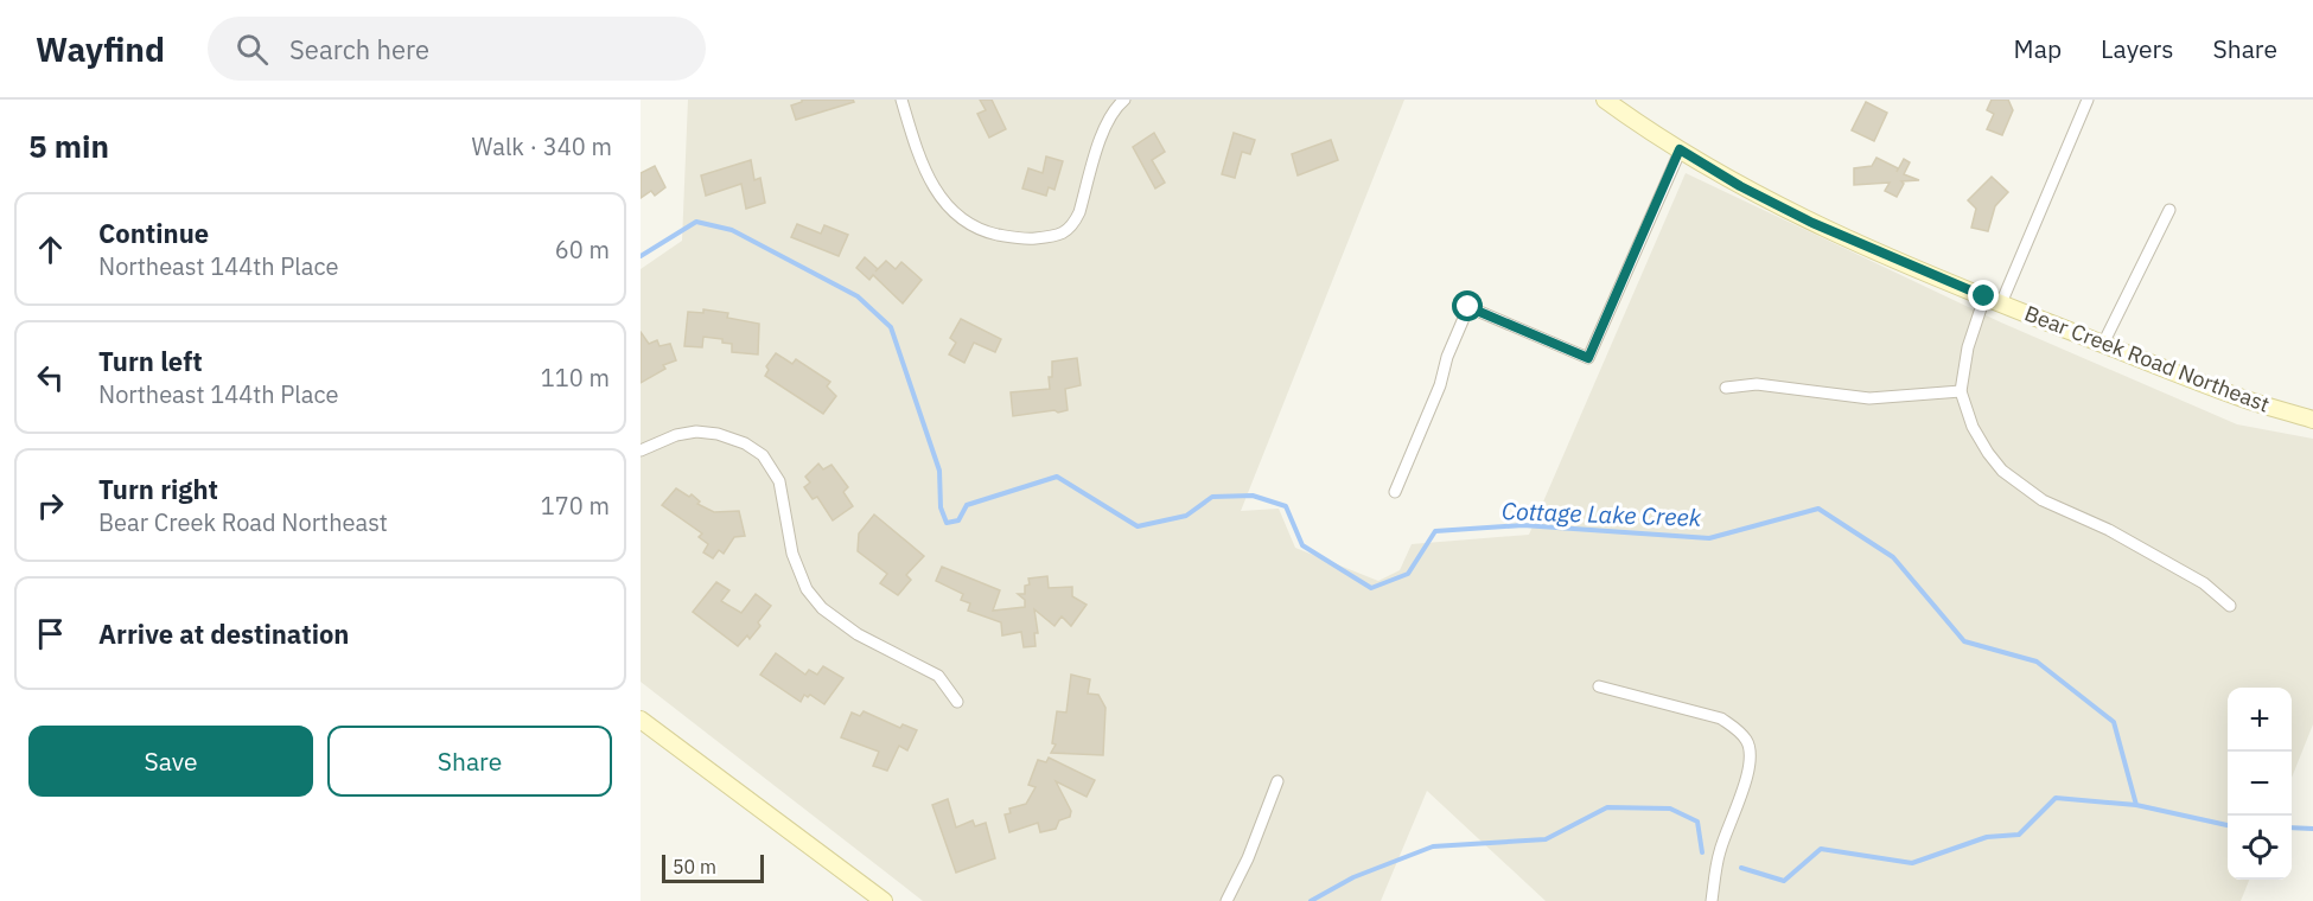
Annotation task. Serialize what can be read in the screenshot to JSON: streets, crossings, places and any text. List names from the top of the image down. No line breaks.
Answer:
{"streets":{"street":["Bear Creek Road Northeast"]},"water":["Cottage Lake Creek"],"scale_bar":"50 m","page":{"header":"Wayfind","search":"Search here","nav":["Map","Layers","Share"],"heading":["5 min","Walk · 340 m"],"list":[["Continue","Northeast 144th Place","60 m"],["Turn left","Northeast 144th Place","110 m"],["Turn right","Bear Creek Road Northeast","170 m"],"Arrive at destination"],"map_buttons":["+","−"],"buttons":["Save","Share"],"scale":"50 m"}}
